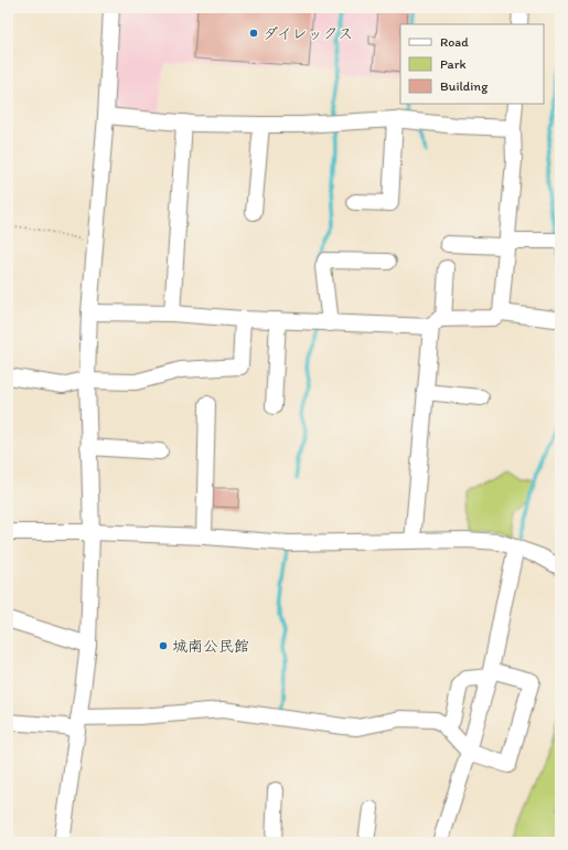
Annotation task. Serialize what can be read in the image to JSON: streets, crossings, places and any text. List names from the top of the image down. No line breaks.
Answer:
{"places":["ダイレックス","城南公民館"],"legend":["Road","Park","Building"]}
